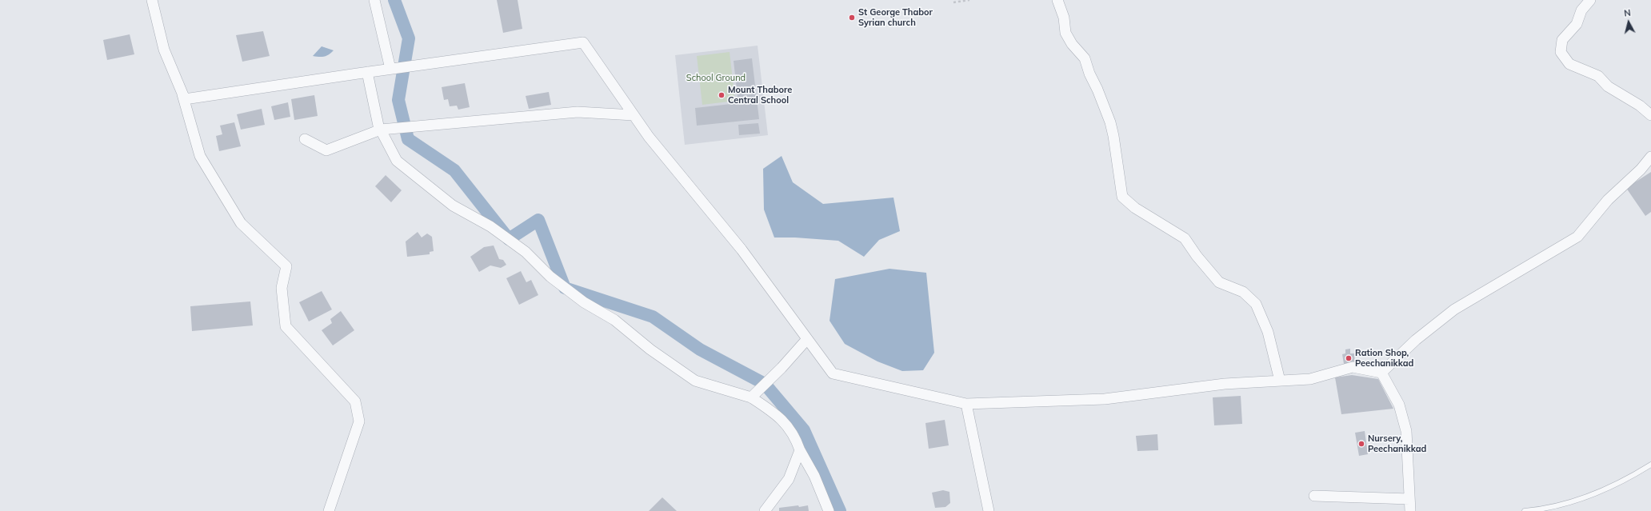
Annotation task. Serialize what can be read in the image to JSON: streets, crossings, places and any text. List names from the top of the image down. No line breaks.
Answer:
{"parks":["School Ground"],"places":["St George Thabor Syrian church","Mount Thabore Central School","Ration Shop, Peechanikkad","Nursery, Peechanikkad"],"north":"top"}
